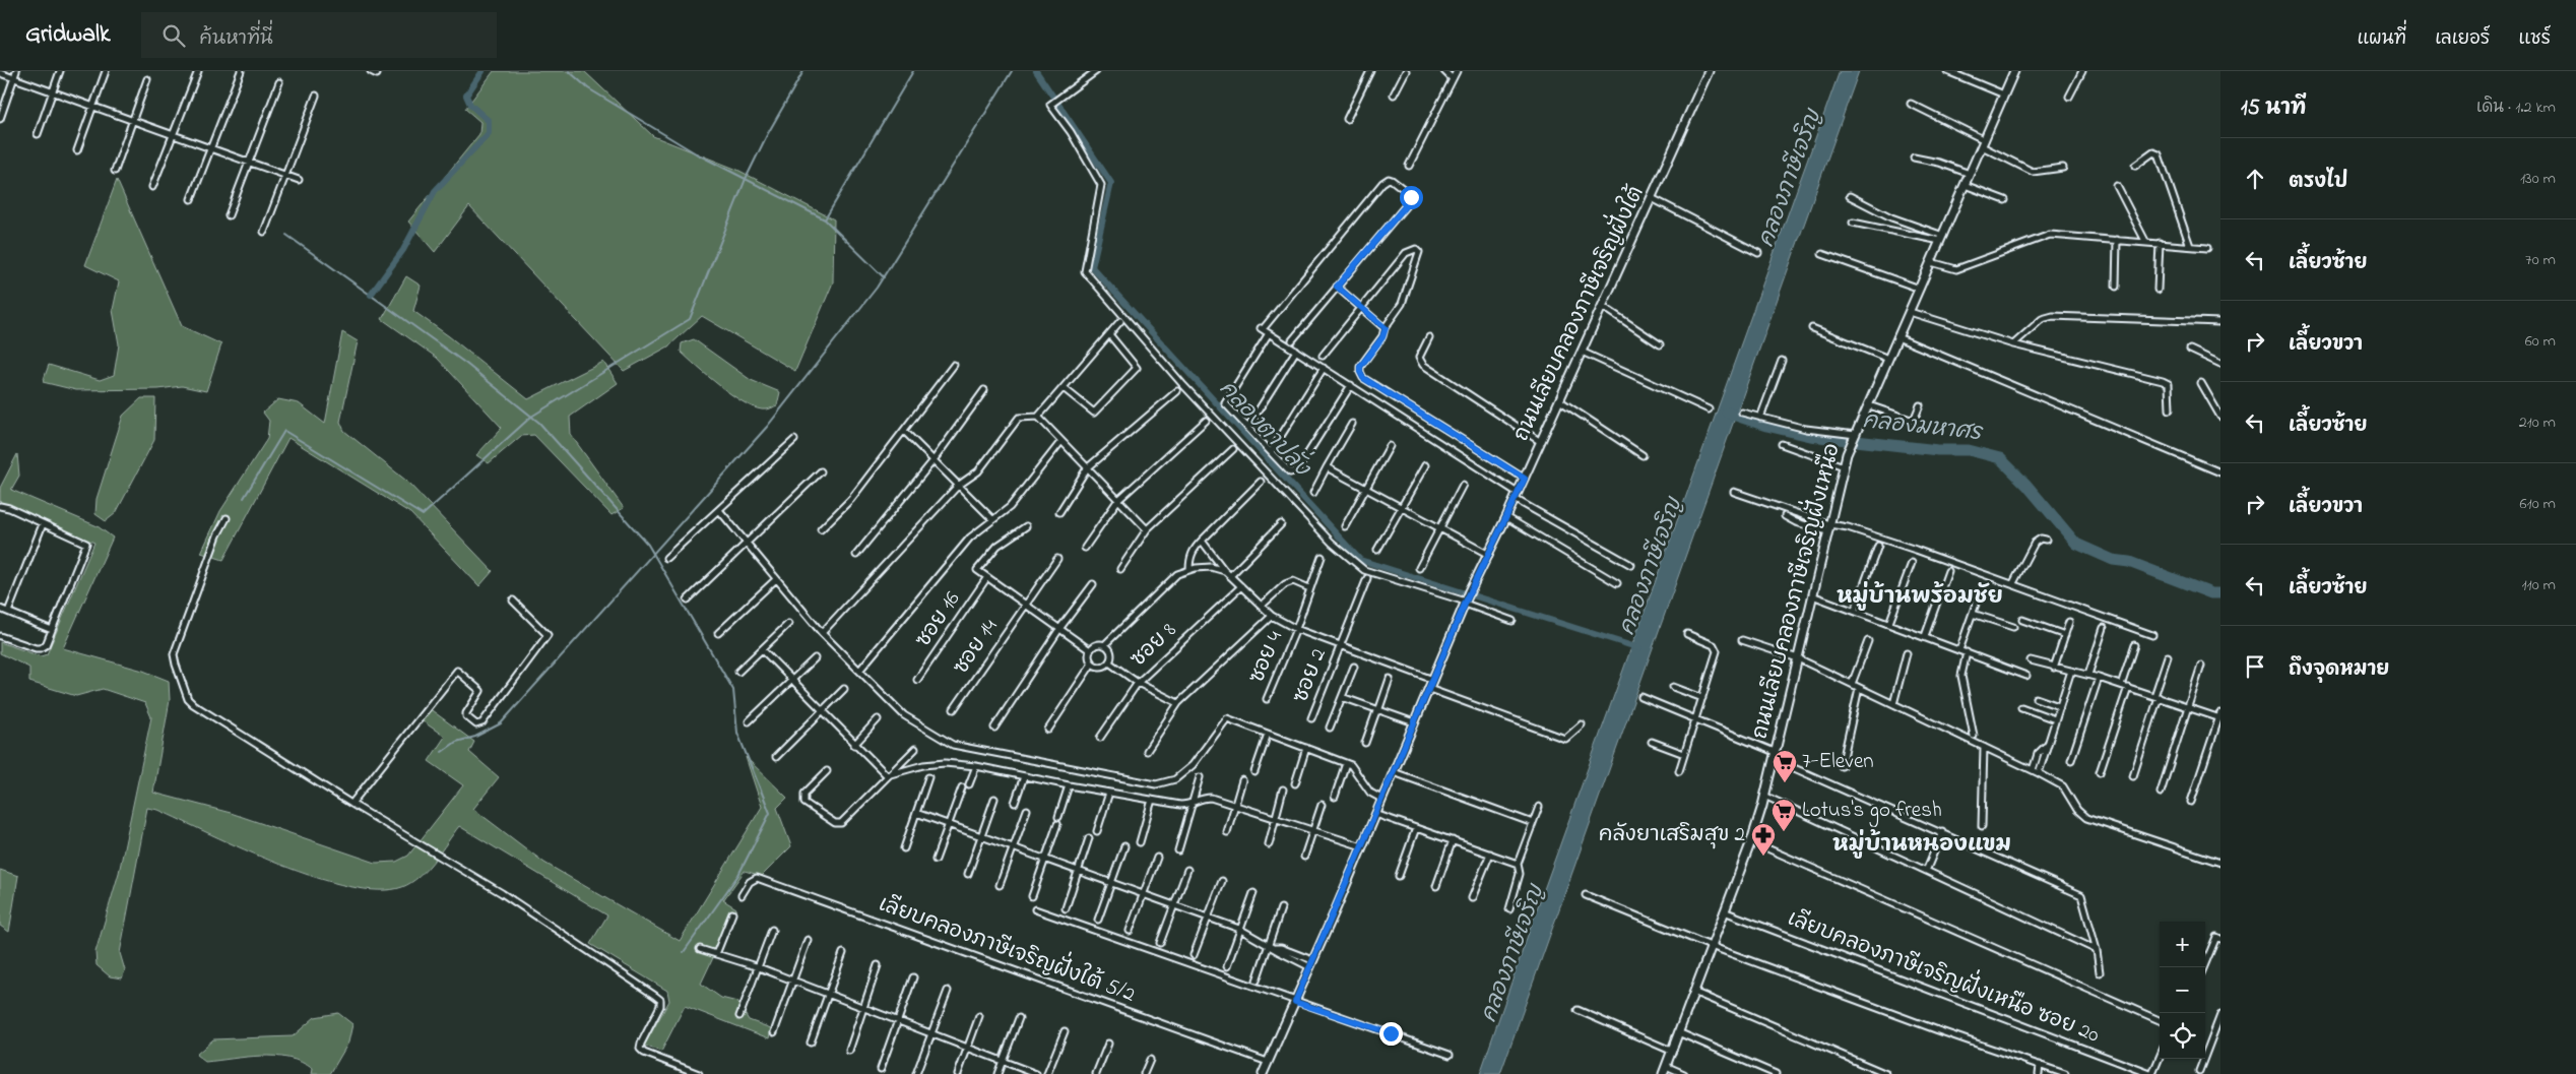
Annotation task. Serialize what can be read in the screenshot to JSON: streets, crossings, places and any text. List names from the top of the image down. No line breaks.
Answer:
{"streets":{"street":["ถนนเลียบคลองภาษีเจริญฝั่งใต้","ถนนเลียบคลองภาษีเจริญฝั่งเหนือ","ซอย 16","ซอย 8","ซอย 14","ซอย 4","ซอย 2","เลียบคลองภาษีเจริญฝั่งใต้ 5/2","เลียบคลองภาษีเจริญฝั่งเหนือ ซอย 20"]},"crossings":[["ถนนเลียบคลองภาษีเจริญฝั่งใต้","เลียบคลองภาษีเจริญฝั่งใต้ 5/2"],["ถนนเลียบคลองภาษีเจริญฝั่งเหนือ","เลียบคลองภาษีเจริญฝั่งเหนือ ซอย 20"]],"districts":["หมู่บ้านพร้อมชัย","หมู่บ้านหนองแขม"],"water":["คลองภาษีเจริญ","คลองมหาศร","คลองตาปลั่ง"],"places":{"supermarket":["7-Eleven","Lotus's go fresh"],"pharmacy":["คลังยาเสริมสุข 2"]},"page":{"header":"Gridwalk","search":"ค้นหาที่นี่","nav":["แผนที่","เลเยอร์","แชร์"],"heading":["15 นาที","เดิน · 1.2 km"],"list":[["ตรงไป","130 m"],["เลี้ยวซ้าย","70 m"],["เลี้ยวขวา","60 m"],["เลี้ยวซ้าย","210 m"],["เลี้ยวขวา","610 m"],["เลี้ยวซ้าย","110 m"],"ถึงจุดหมาย"],"map_buttons":["+","−"]}}
